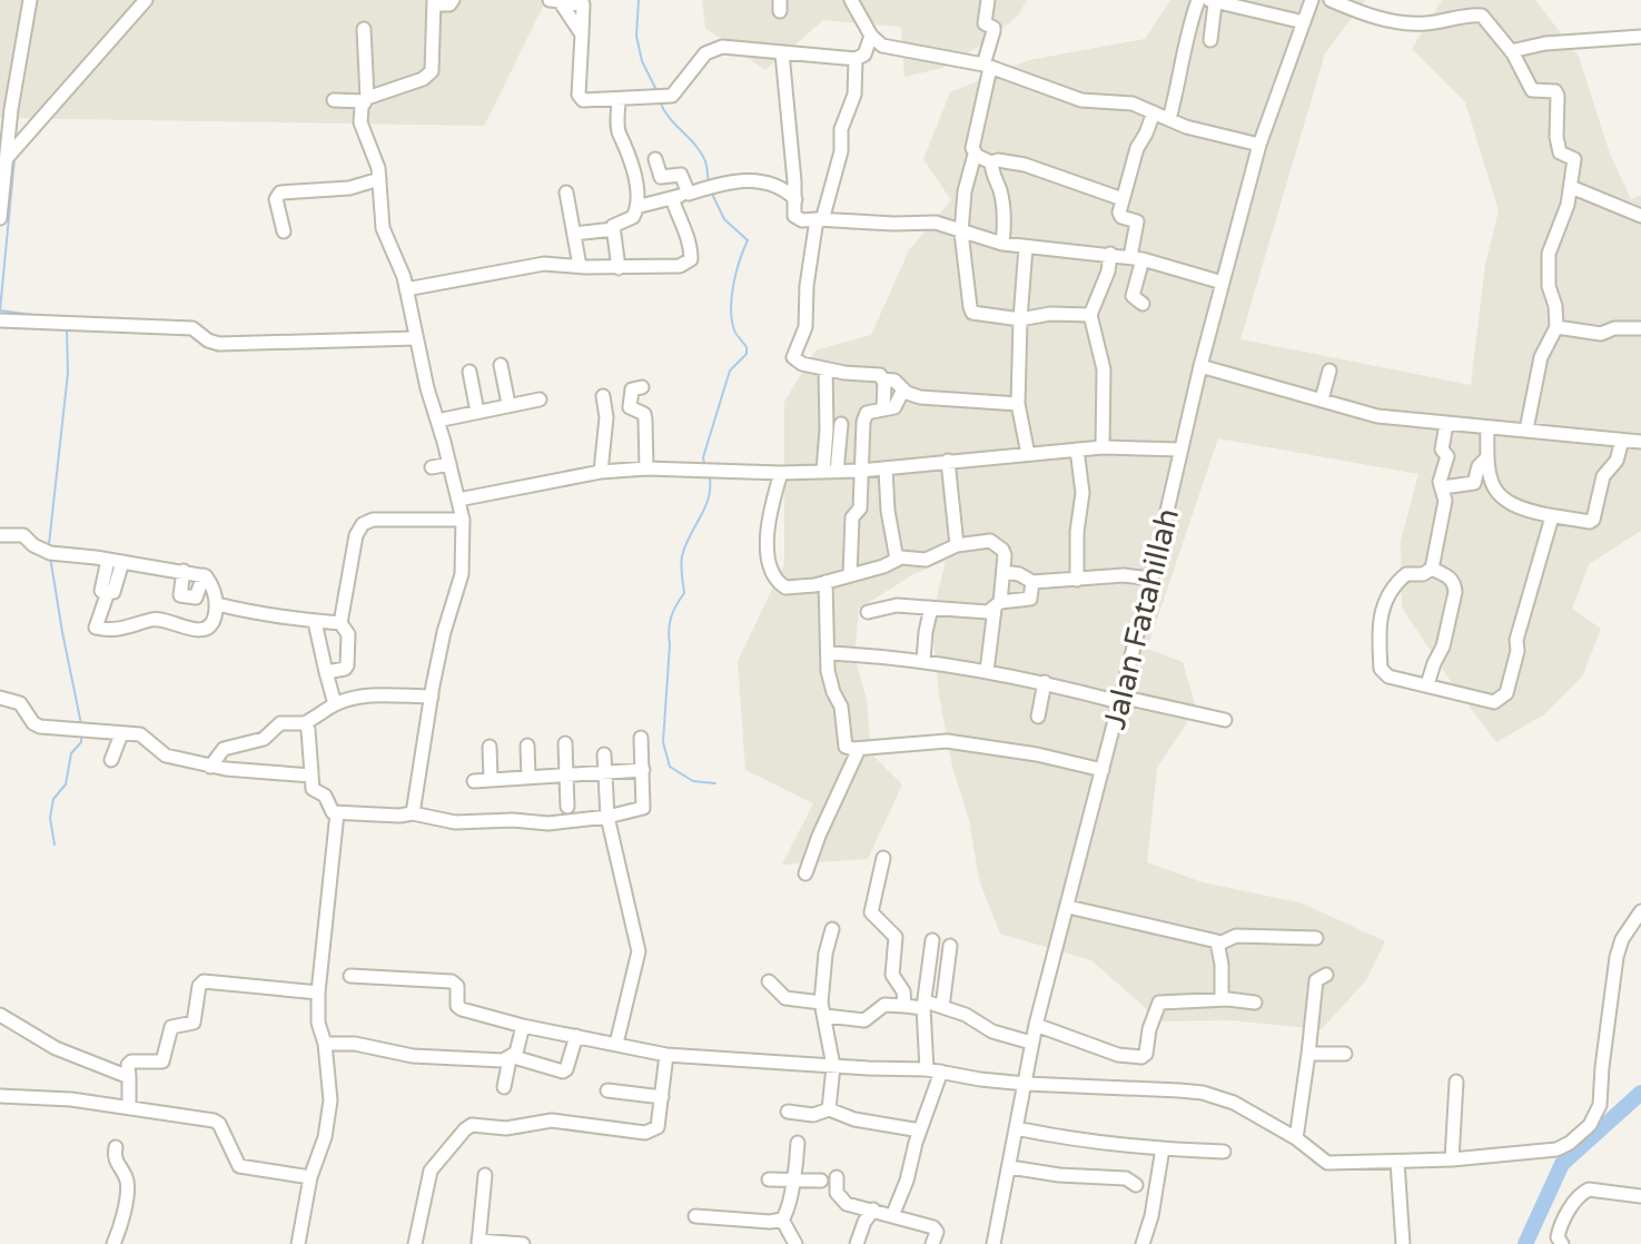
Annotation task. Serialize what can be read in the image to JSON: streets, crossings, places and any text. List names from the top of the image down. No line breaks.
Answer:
{"streets":{"street":["Jalan Fatahillah"]}}
